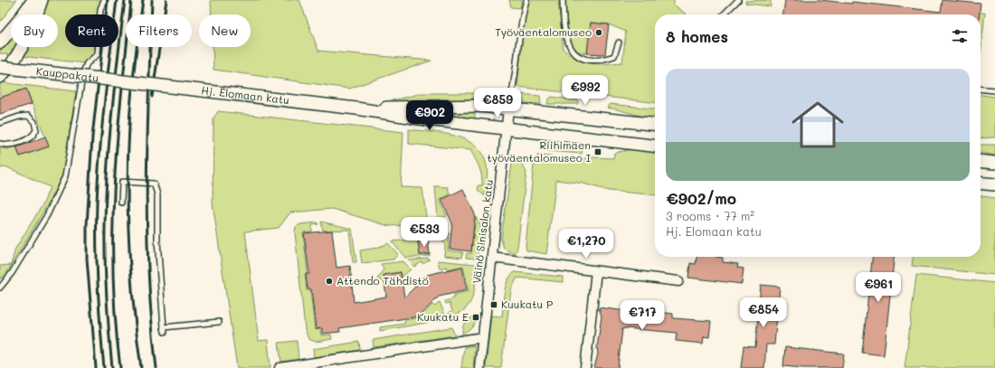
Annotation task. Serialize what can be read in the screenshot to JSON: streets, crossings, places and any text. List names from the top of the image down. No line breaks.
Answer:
{"streets":{"street":["Kauppakatu","Hj. Elomaan katu","Väinö Sinisalon katu"]},"crossings":[["Kauppakatu","Hj. Elomaan katu"],["Hj. Elomaan katu","Väinö Sinisalon katu"]],"places":{"other":["Työväentalomuseo","Attendo Tähdistö"],"transit":["Riihimäen työväentalomuseo I","Kuukatu P","Kuukatu E"]},"page":{"chip":["Buy","Rent","Filters","New"],"heading":"8 homes","list":[{"name":"€902/mo","note":"3 rooms · 77 m² · Hj. Elomaan katu"}],"price":["€992","€859","€902","€533","€1,270","€961","€854","€717"]}}
